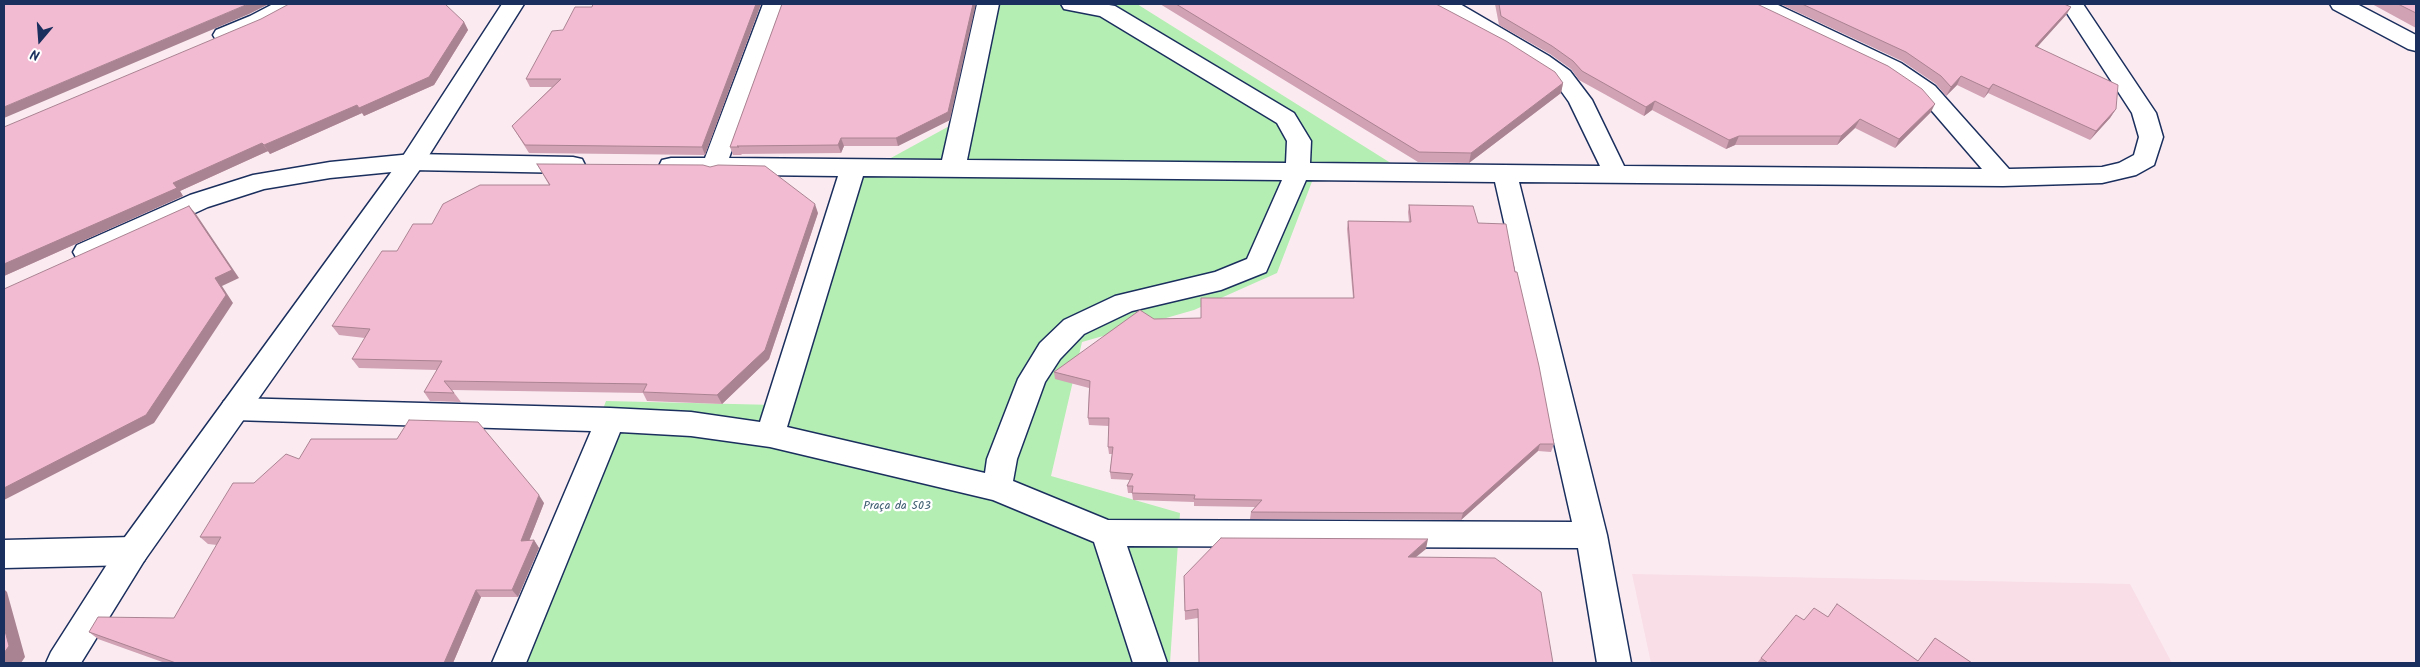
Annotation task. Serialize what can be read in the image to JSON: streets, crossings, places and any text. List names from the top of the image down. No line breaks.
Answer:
{"parks":["Praça da 503"],"north":"bottom"}
